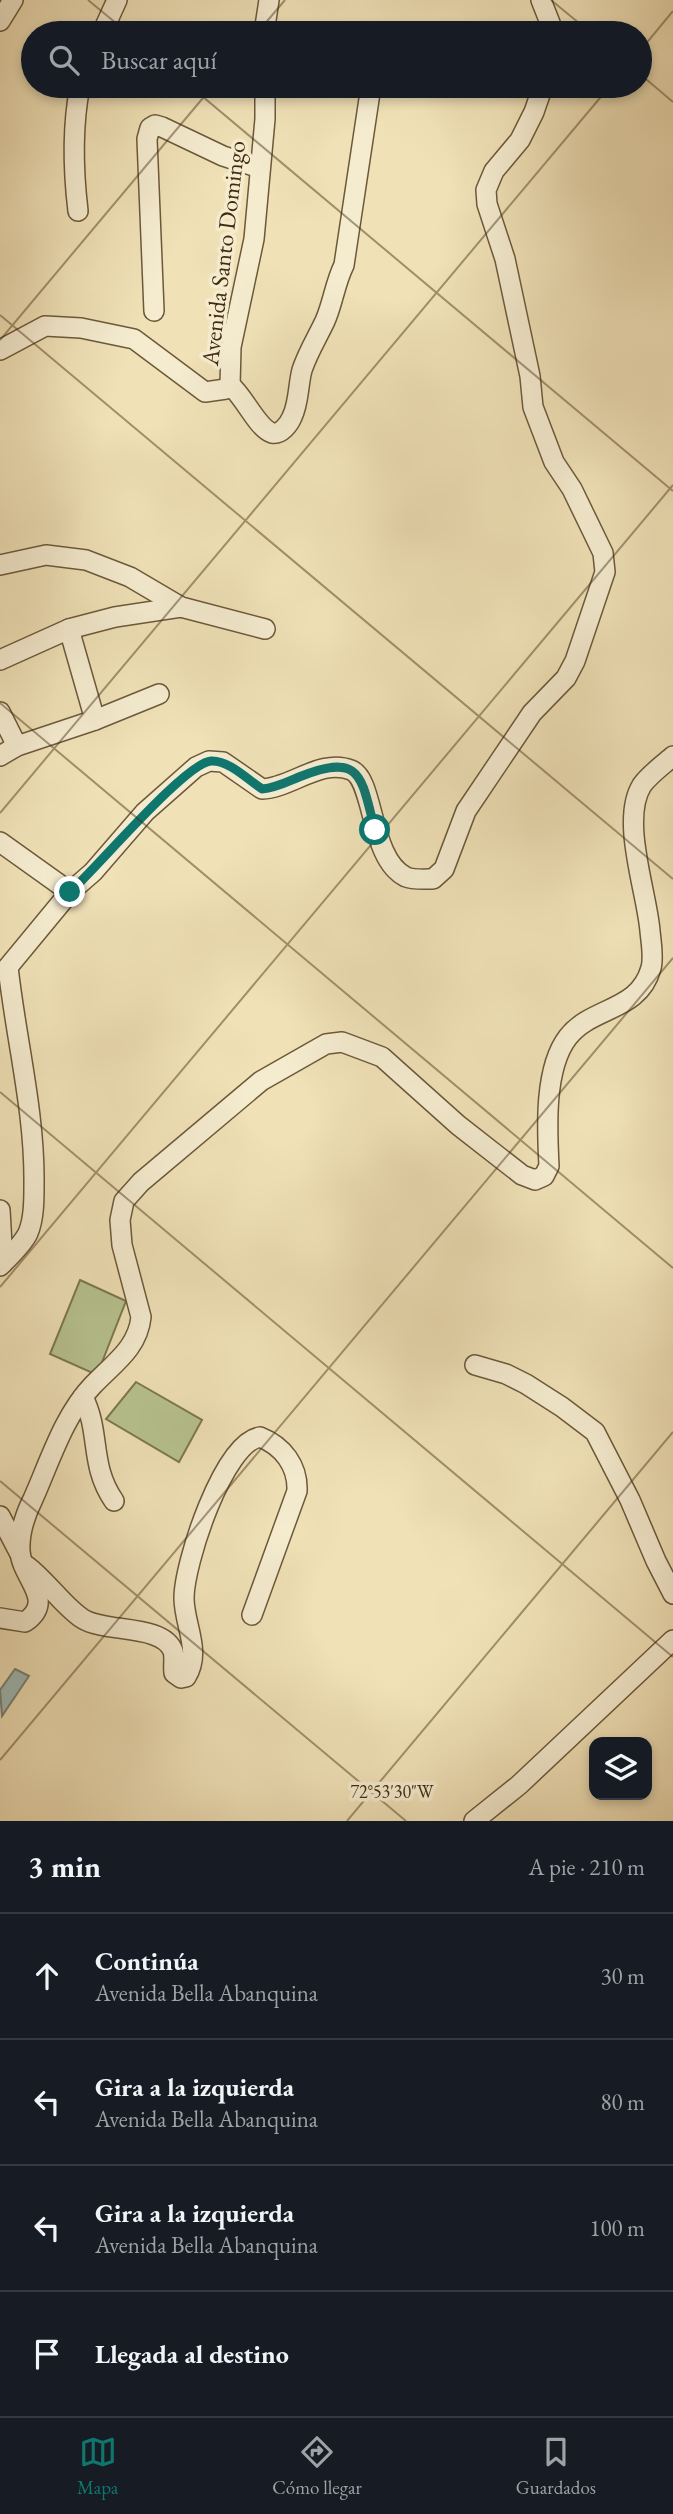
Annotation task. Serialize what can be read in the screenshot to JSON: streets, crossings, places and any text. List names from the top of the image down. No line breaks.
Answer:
{"streets":{"street":["Avenida Santo Domingo"]},"page":{"search":"Buscar aquí","heading":["3 min","A pie · 210 m"],"list":[["Continúa","Avenida Bella Abanquina","30 m"],["Gira a la izquierda","Avenida Bella Abanquina","80 m"],["Gira a la izquierda","Avenida Bella Abanquina","100 m"],"Llegada al destino"],"nav":["Mapa","Cómo llegar","Guardados"]},"coordinates":["72°53'30\"W"]}
